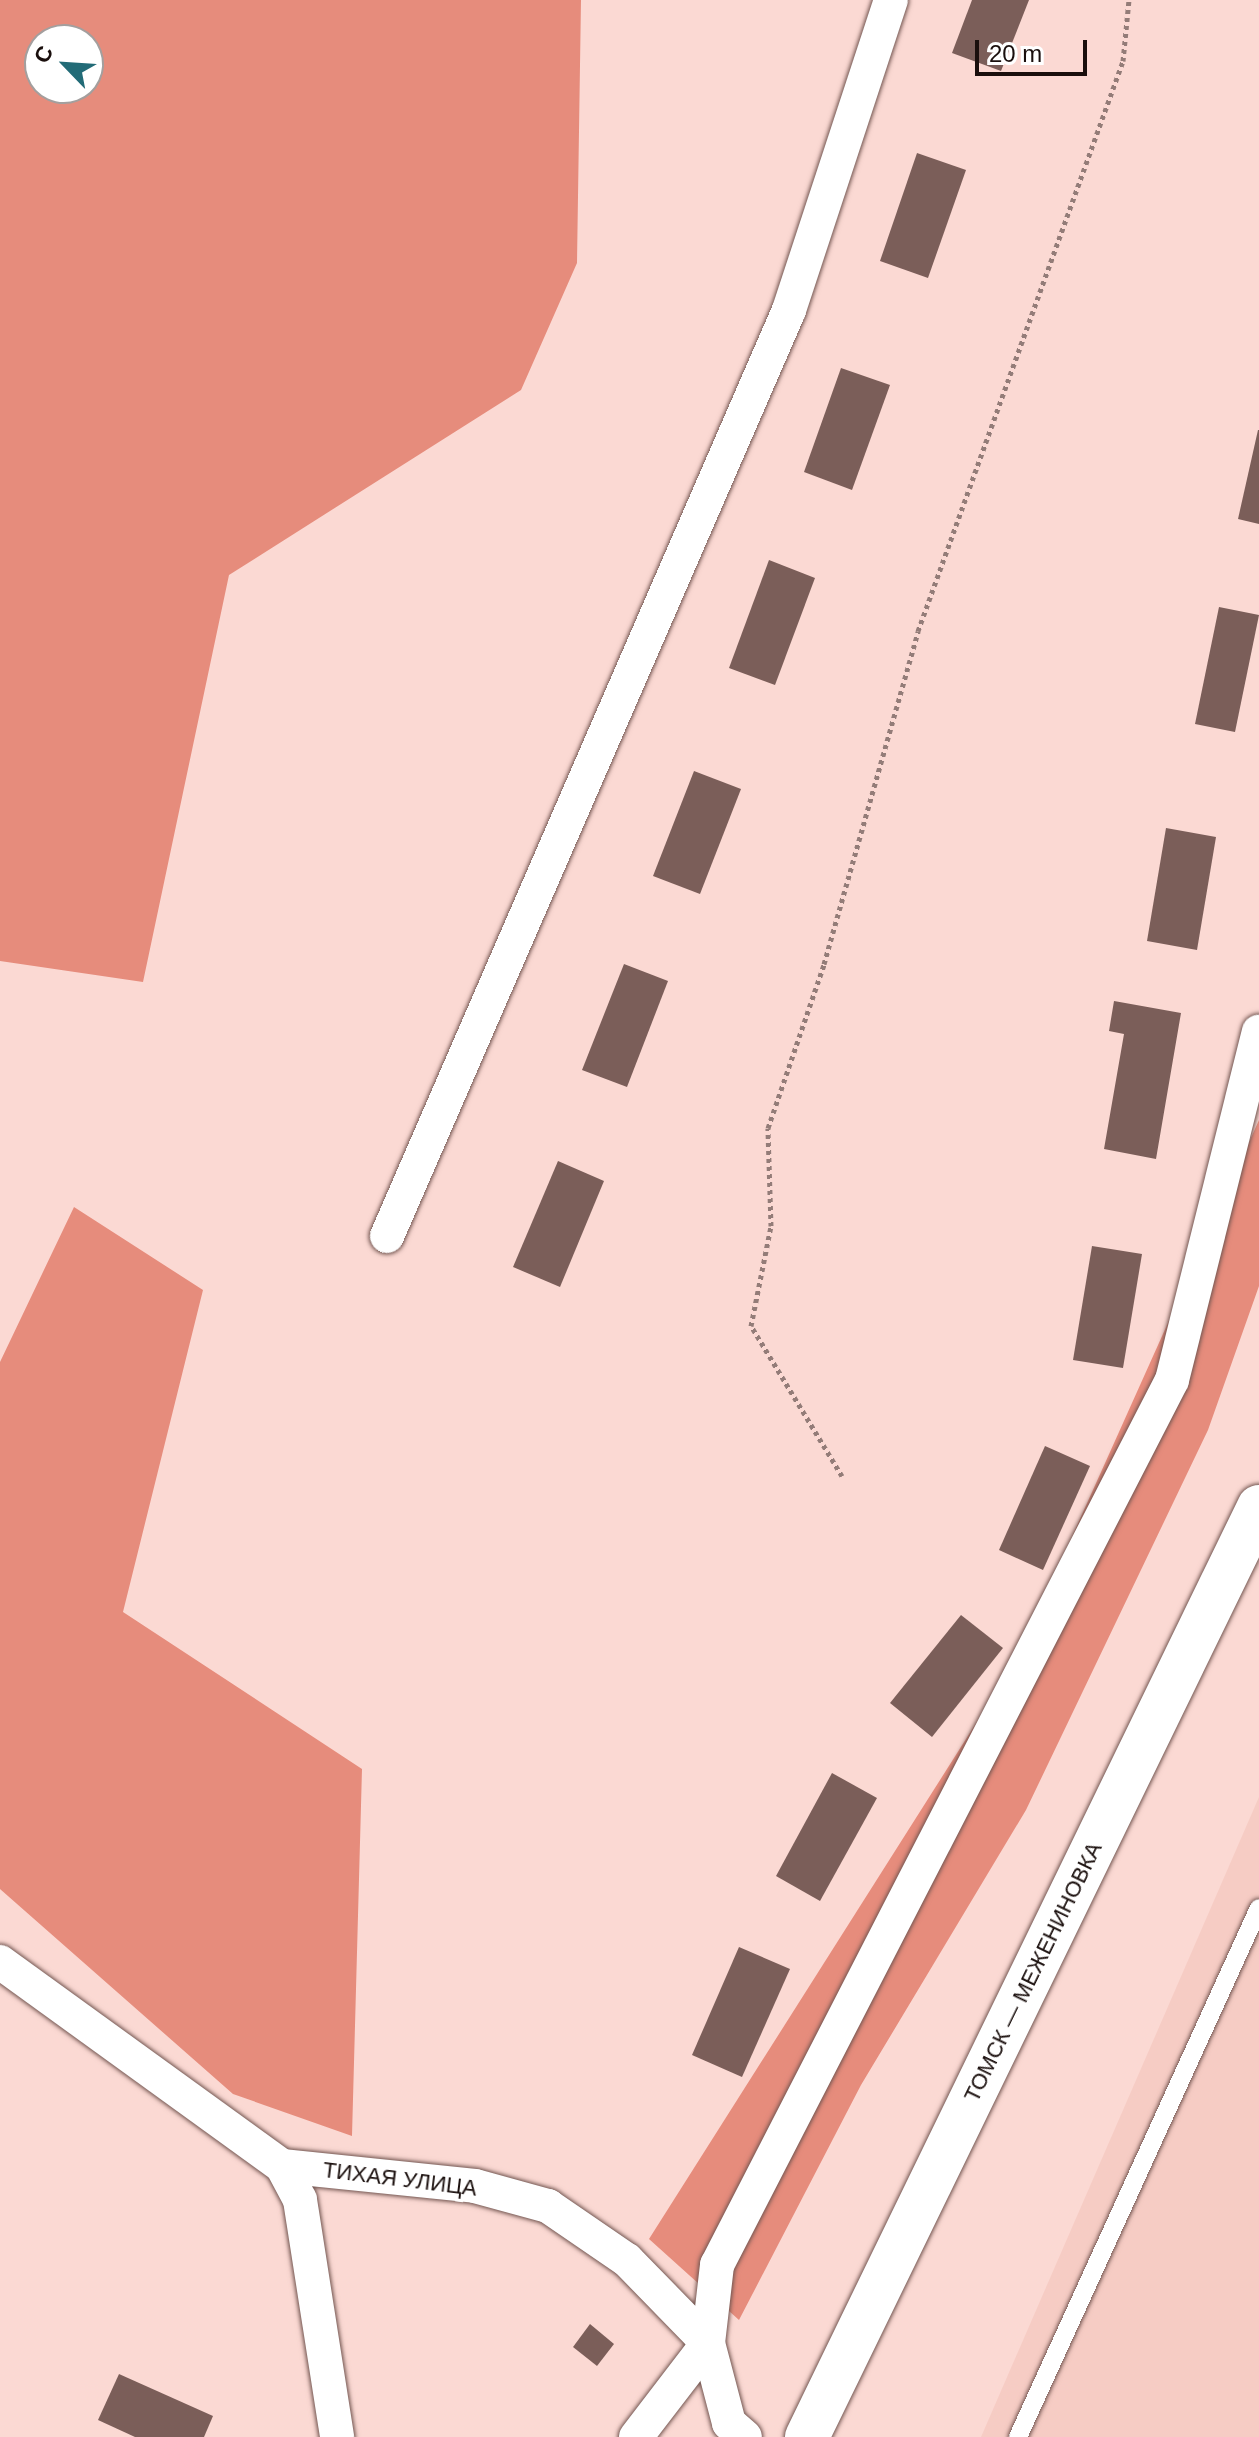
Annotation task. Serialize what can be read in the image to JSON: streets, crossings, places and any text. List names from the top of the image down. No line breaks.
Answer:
{"streets":{"street":["ТОМСК — МЕЖЕНИНОВКА","ТИХАЯ УЛИЦА"]},"scale_bar":"20 m","north":"top left"}
